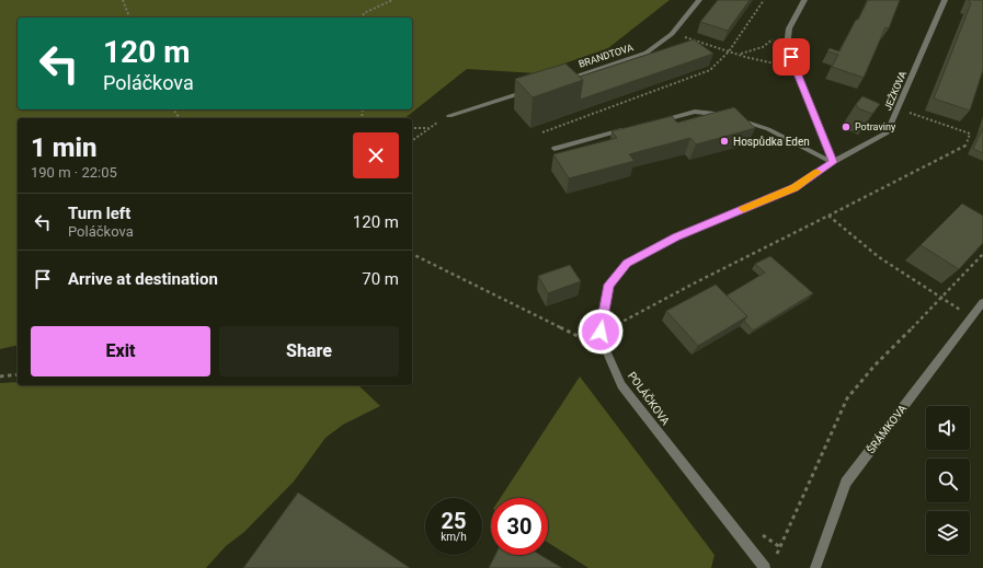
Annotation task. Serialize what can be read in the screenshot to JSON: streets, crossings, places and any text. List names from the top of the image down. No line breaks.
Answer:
{"streets":{"street":["BRANDTOVA","JEŽKOVA","POLÁČKOVA","ŠRÁMKOVA"]},"crossings":[["JEŽKOVA","POLÁČKOVA"]],"places":["Potraviny","Hospůdka Eden"],"page":{"turn":["120 m","Poláčkova"],"heading":["1 min","190 m · 22:05"],"list":[{"name":"Turn left","note":"Poláčkova","value":"120 m"},{"name":"Arrive at destination","value":"70 m"}],"buttons":["Exit","Share"],"speed":"25 km/h","limit":"30"}}
